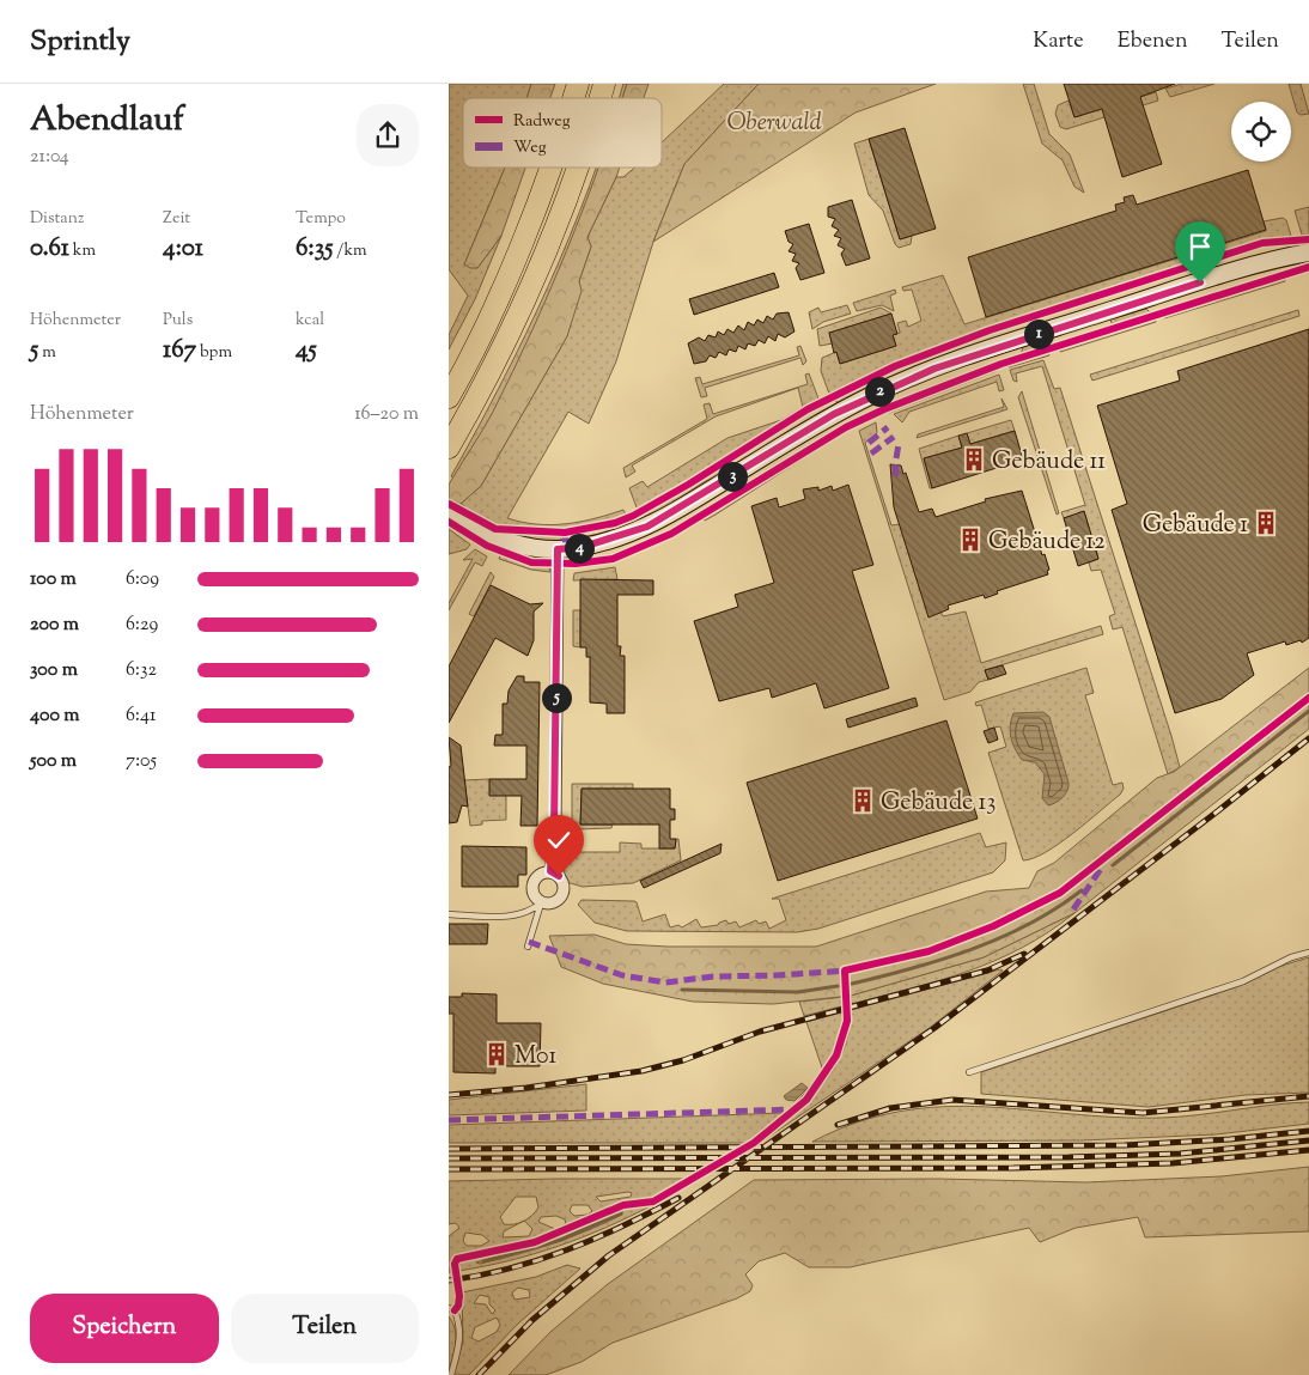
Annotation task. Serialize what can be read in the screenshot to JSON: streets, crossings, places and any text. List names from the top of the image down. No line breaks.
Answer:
{"parks":["Oberwald"],"places":{"building":["Gebäude 11","Gebäude 1","Gebäude 12","Gebäude 13","M01"]},"legend":["Radweg","Weg"],"page":{"header":"Sprintly","nav":["Karte","Ebenen","Teilen"],"heading":["Abendlauf","21:04"],"stats":[["Distanz","0.61 km"],["Zeit","4:01"],["Tempo","6:35 /km"],["Höhenmeter","5 m"],["Puls","167 bpm"],["kcal","45"]],"pins":["1","2","3","4","5"],"chart":["Höhenmeter","16–20 m"],"list":[{"name":"100 m","note":"6:09"},{"name":"200 m","note":"6:29"},{"name":"300 m","note":"6:32"},{"name":"400 m","note":"6:41"},{"name":"500 m","note":"7:05"}],"buttons":["Speichern","Teilen"]}}
